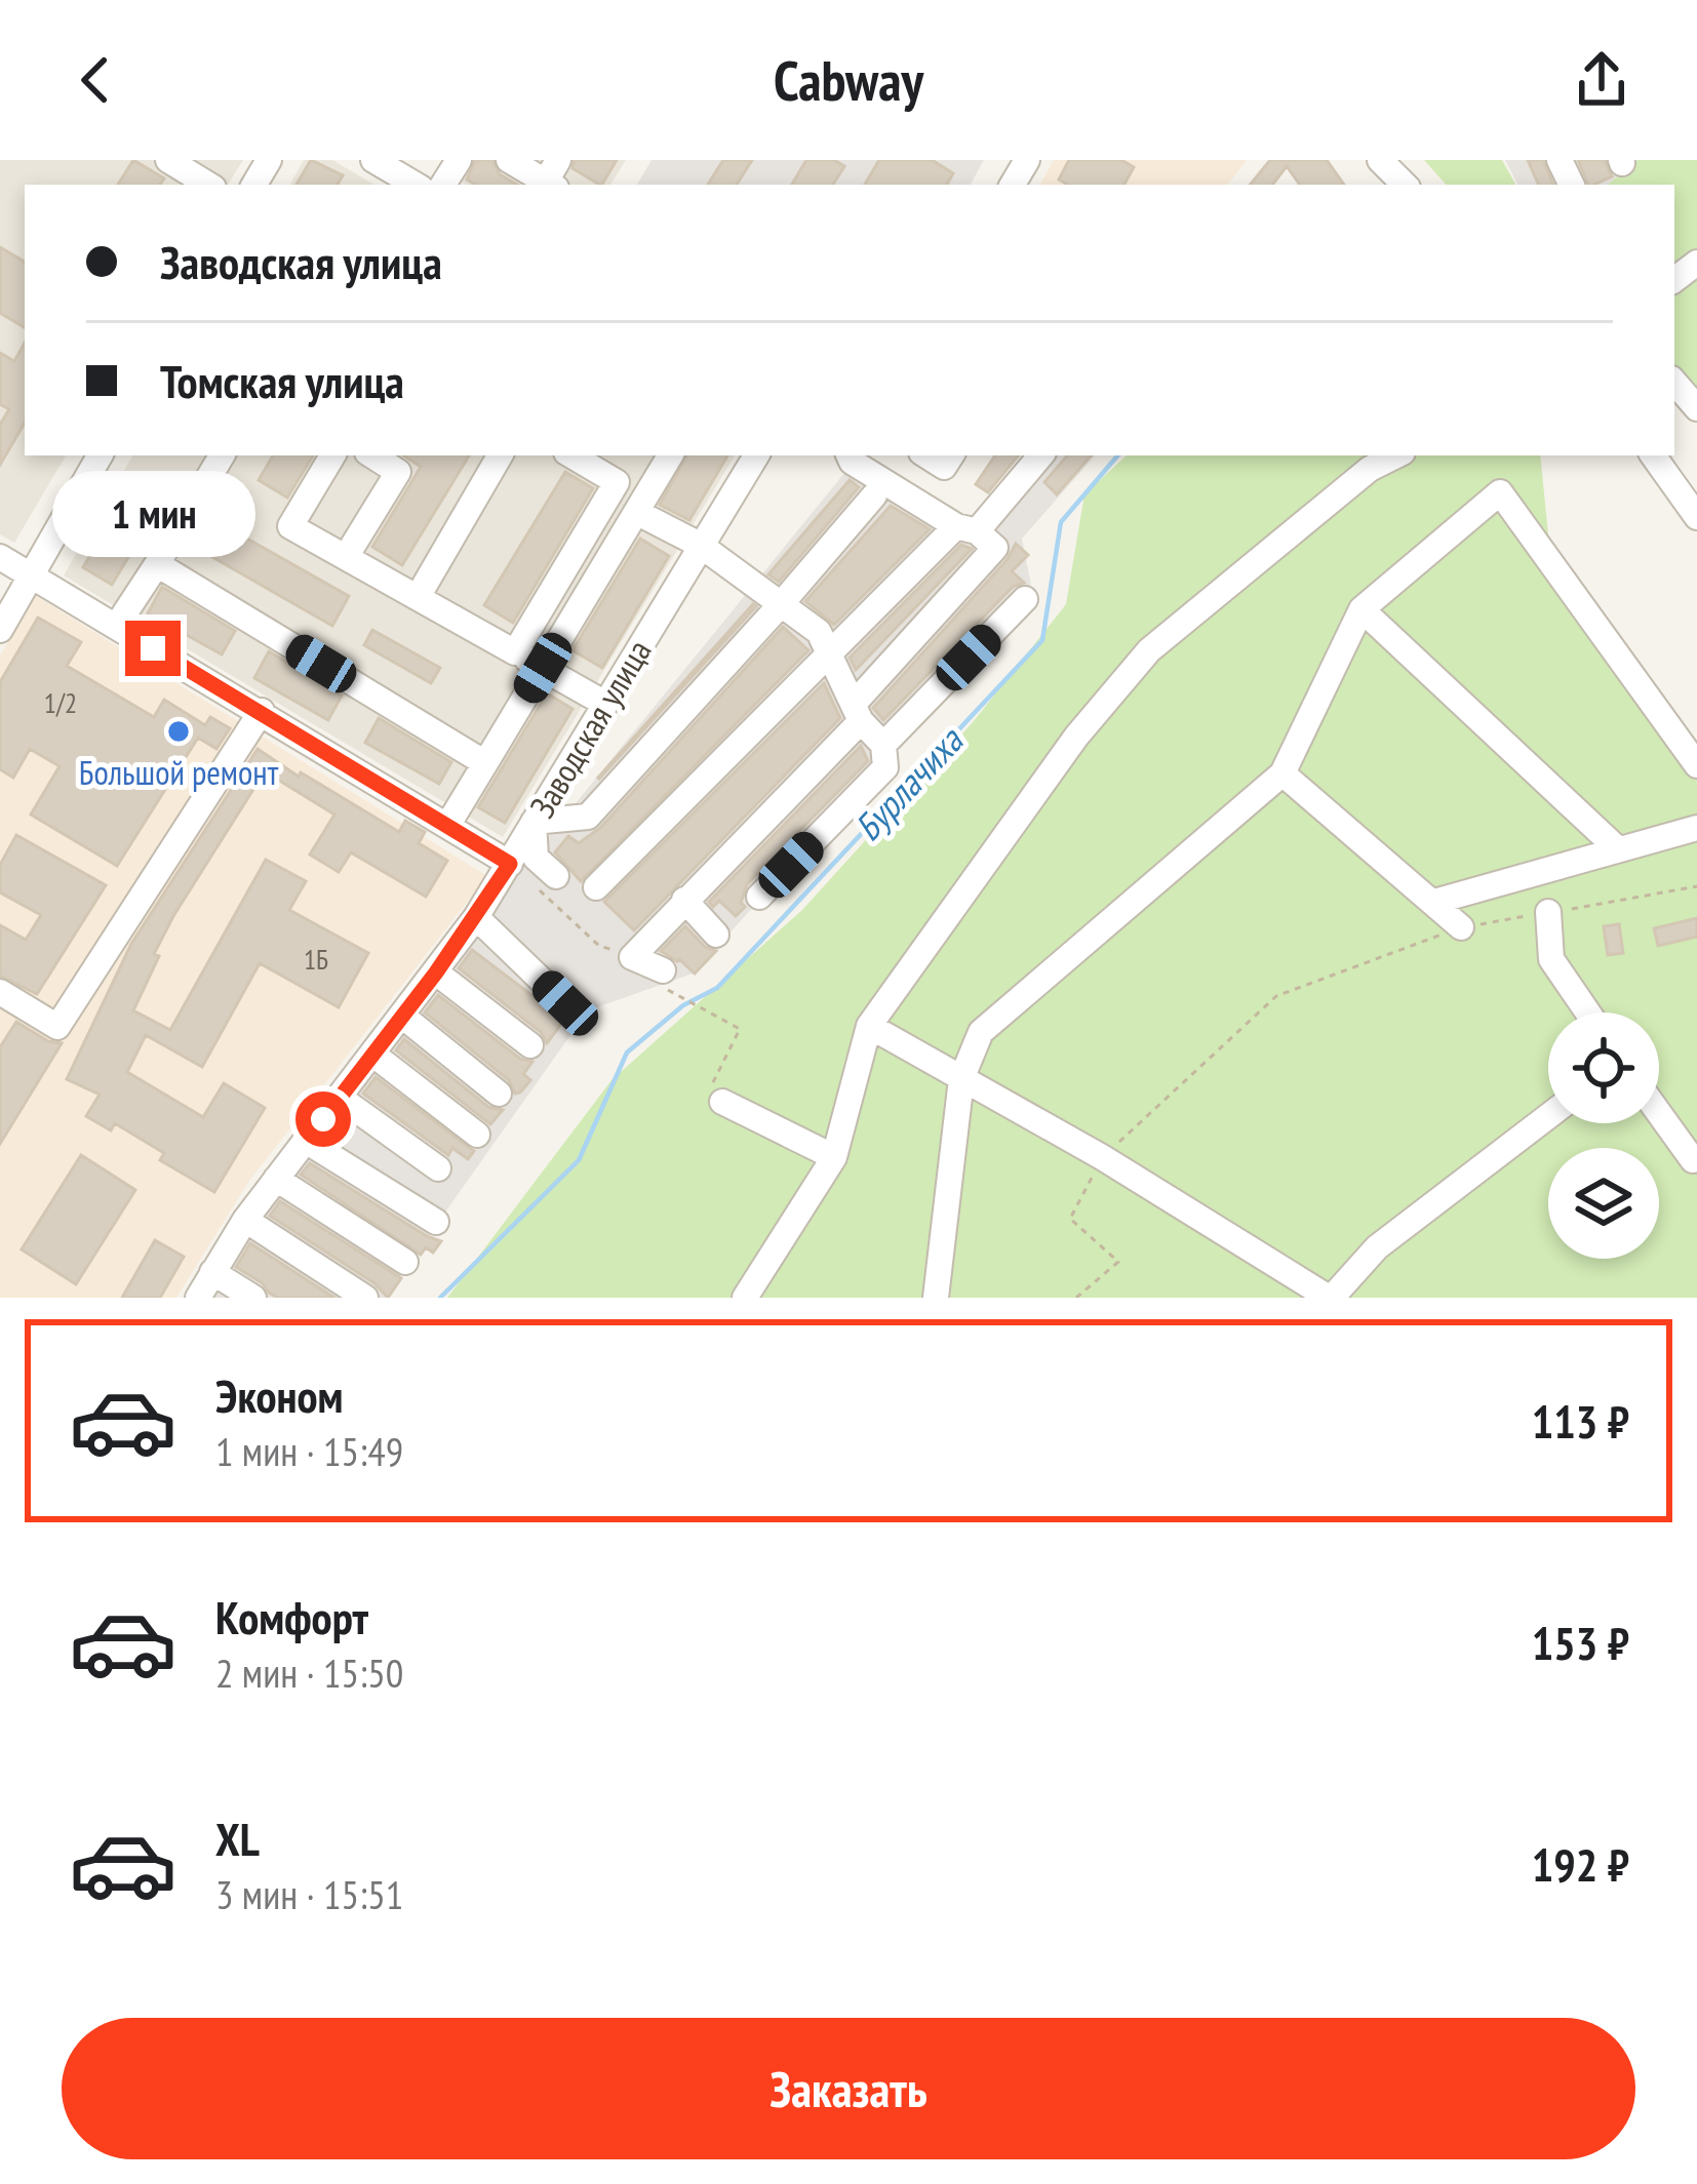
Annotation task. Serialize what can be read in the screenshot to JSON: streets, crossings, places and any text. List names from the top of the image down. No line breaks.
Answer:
{"streets":{"street":["Заводская улица"]},"water":["Бурлачиха"],"places":["Большой ремонт"],"house_numbers":["1/2","1Б"],"page":{"header":"Cabway","banner":["Заводская улица","Томская улица"],"bubble":"1 мин","list":[{"name":"Эконом","note":"1 мин · 15:49","value":"113 ₽"},{"name":"Комфорт","note":"2 мин · 15:50","value":"153 ₽"},{"name":"XL","note":"3 мин · 15:51","value":"192 ₽"}],"buttons":"Заказать"}}
